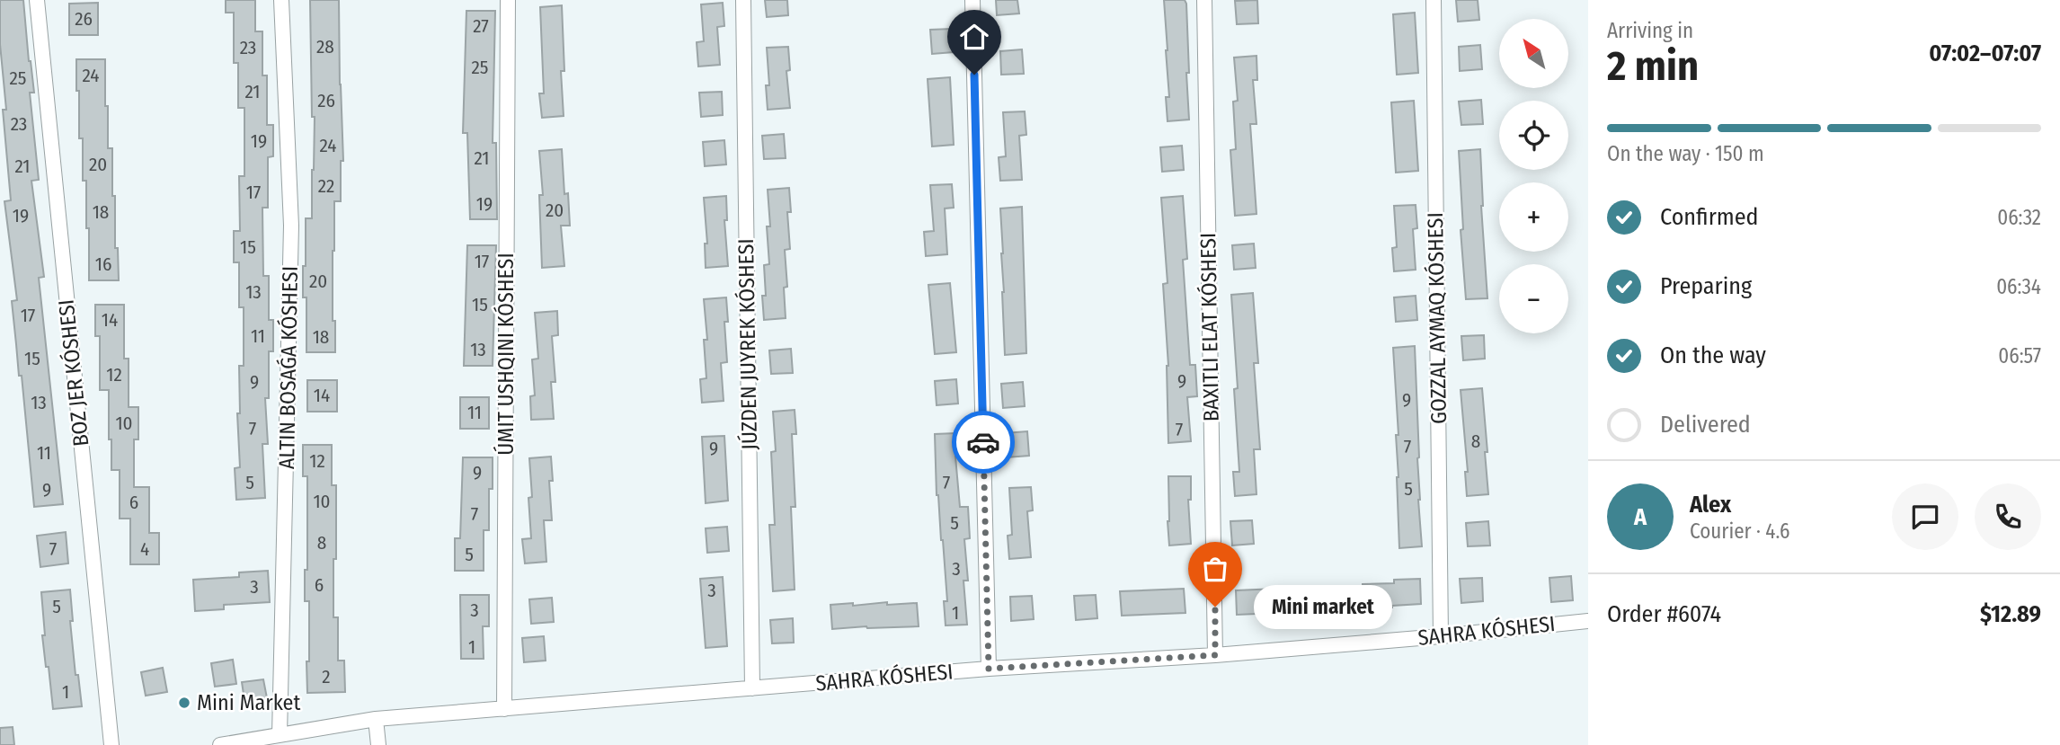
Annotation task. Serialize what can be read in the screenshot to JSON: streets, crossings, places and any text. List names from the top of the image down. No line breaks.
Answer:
{"streets":{"street":["GOZZAL AYMAQ KÓSHESI","JÚZDEN JUYREK KÓSHESI","BOZ JER KÓSHESI","SAHRA KÓSHESI"]},"crossings":[["GOZZAL AYMAQ KÓSHESI","SAHRA KÓSHESI"],["JÚZDEN JUYREK KÓSHESI","SAHRA KÓSHESI"]],"places":["Mini market","Mini Market"],"house_numbers":["26","27","28","23","25","24","25","21","26","23","19","24","21","20","21","22","17","19","20","18","19","15","17","16","20","13","15","17","14","11","18","13","15","12","9","9","14","9","13","11","10","7","7","8","7","9","11","12","9","5","7","5","9","10","6","7","5","8","7","4","5","3","6","3","3","5","3","1","1","2","1"],"north":"top left","page":{"heading":["2 min","Arriving in","07:02–07:07"],"panel":["Alex","Courier · 4.6","Order #6074","$12.89"],"map_buttons":["+","−"],"bar":"On the way · 150 m","list":[["Confirmed","06:32"],["Preparing","06:34"],["On the way","06:57"],"Delivered"],"round":"A","bubble":"Mini market"}}
